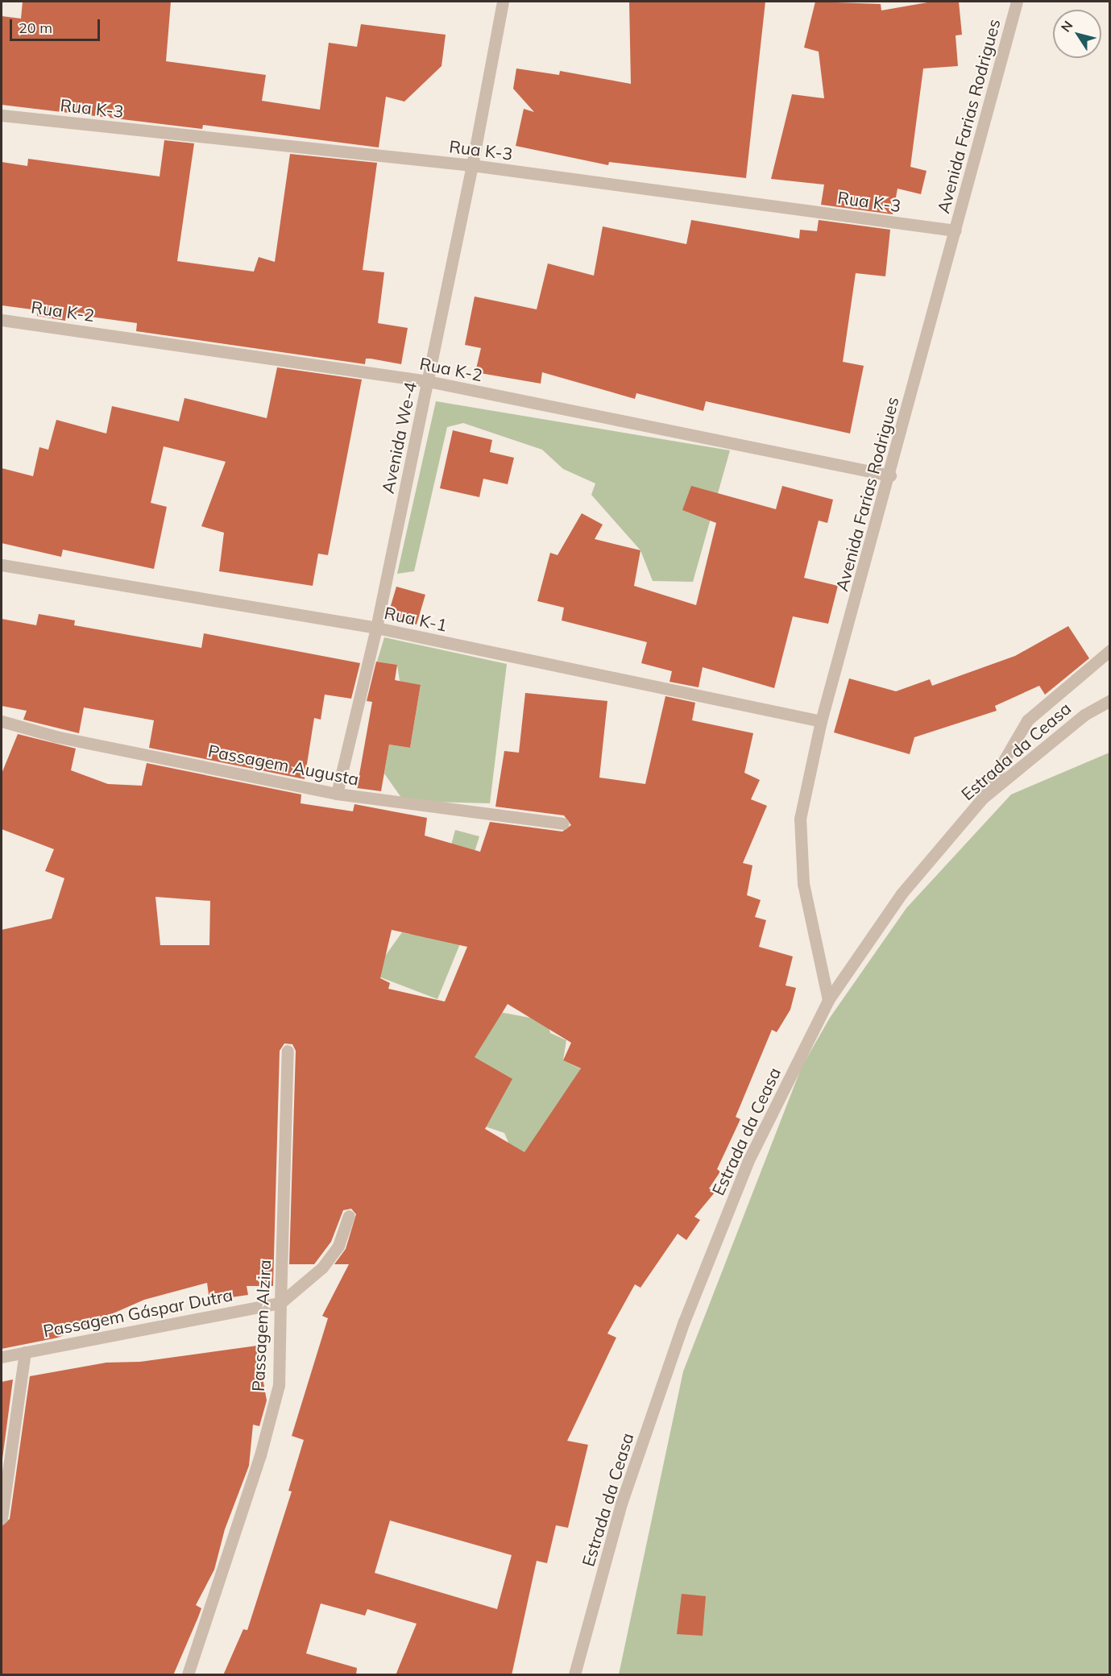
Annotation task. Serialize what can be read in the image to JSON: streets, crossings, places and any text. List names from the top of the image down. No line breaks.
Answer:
{"streets":{"street":["Rua K-3","Avenida Farias Rodrigues","Rua K-2","Avenida We-4","Rua K-1","Estrada da Ceasa","Passagem Augusta","Passagem Gáspar Dutra","Passagem Alzira"]},"crossings":[["Rua K-3","Avenida Farias Rodrigues"],["Rua K-3","Avenida We-4"],["Avenida Farias Rodrigues","Rua K-2"],["Avenida Farias Rodrigues","Rua K-1"],["Avenida Farias Rodrigues","Estrada da Ceasa"],["Rua K-2","Avenida We-4"],["Avenida We-4","Rua K-1"],["Avenida We-4","Passagem Augusta"],["Passagem Gáspar Dutra","Passagem Alzira"]],"scale_bar":"20 m","north":"top left"}
